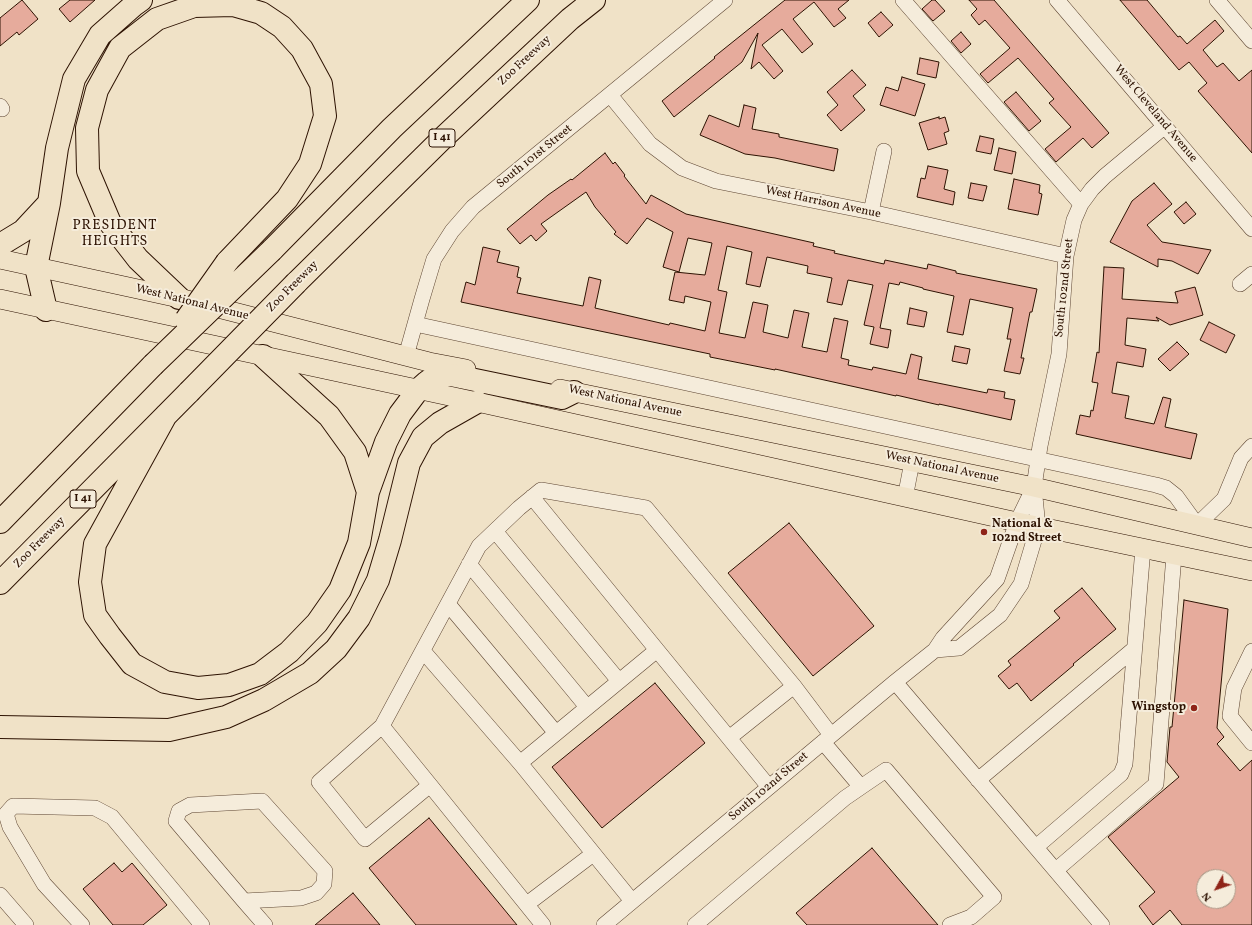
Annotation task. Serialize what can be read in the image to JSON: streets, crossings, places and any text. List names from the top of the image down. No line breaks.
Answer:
{"streets":{"highway":["Zoo Freeway","I 41"],"main road":["West National Avenue"],"street":["West Cleveland Avenue","South 101st Street","West Harrison Avenue","South 102nd Street"]},"crossings":[["West Cleveland Avenue","South 102nd Street"],["South 101st Street","West Harrison Avenue"],["South 101st Street","West National Avenue"],["West Harrison Avenue","South 102nd Street"],["South 102nd Street","West National Avenue"]],"districts":["PRESIDENT HEIGHTS"],"places":["National & 102nd Street","Wingstop"],"north":"bottom left"}
